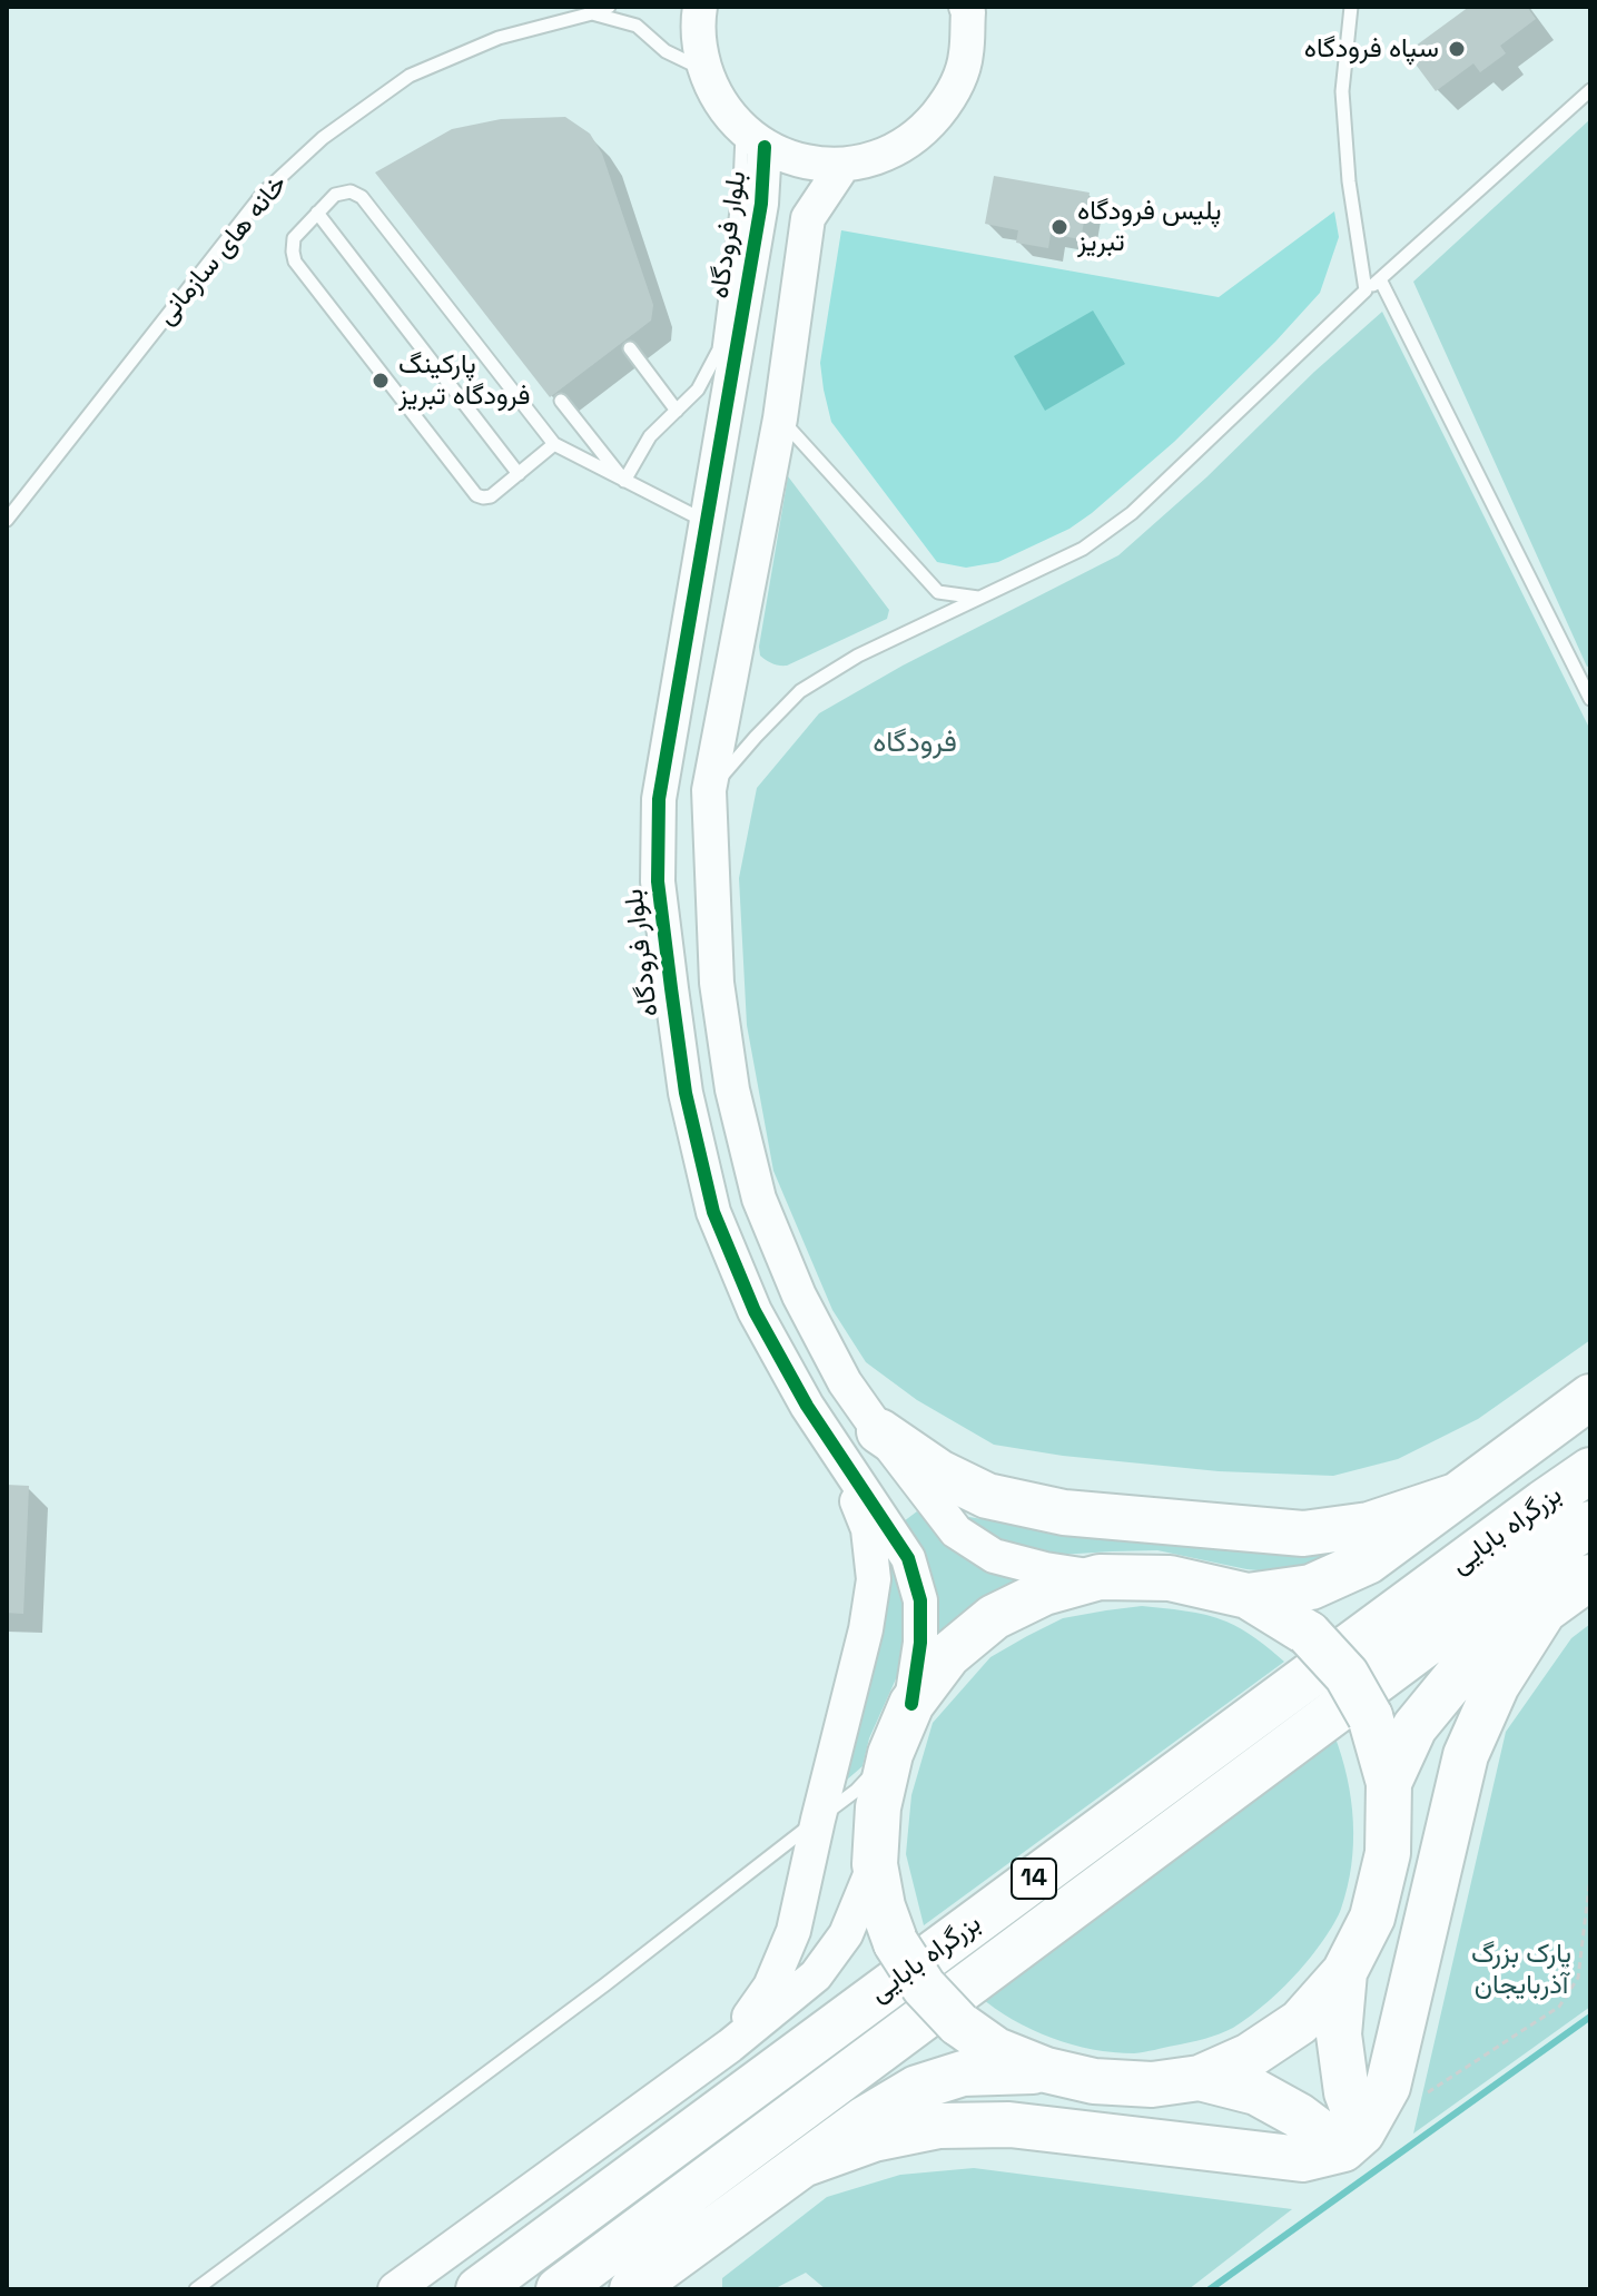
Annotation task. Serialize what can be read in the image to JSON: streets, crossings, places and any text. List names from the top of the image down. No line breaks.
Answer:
{"streets":{"highway":["بزرگراه بابایی","14"],"street":["بلوار فرودگاه"],"lane":["خانه های سازمانی"]},"districts":["فرودگاه"],"parks":["پارک بزرگ آذربایجان"],"places":["سپاه فرودگاه","پلیس فرودگاه تبریز","پارکینگ فرودگاه تبریز"]}
